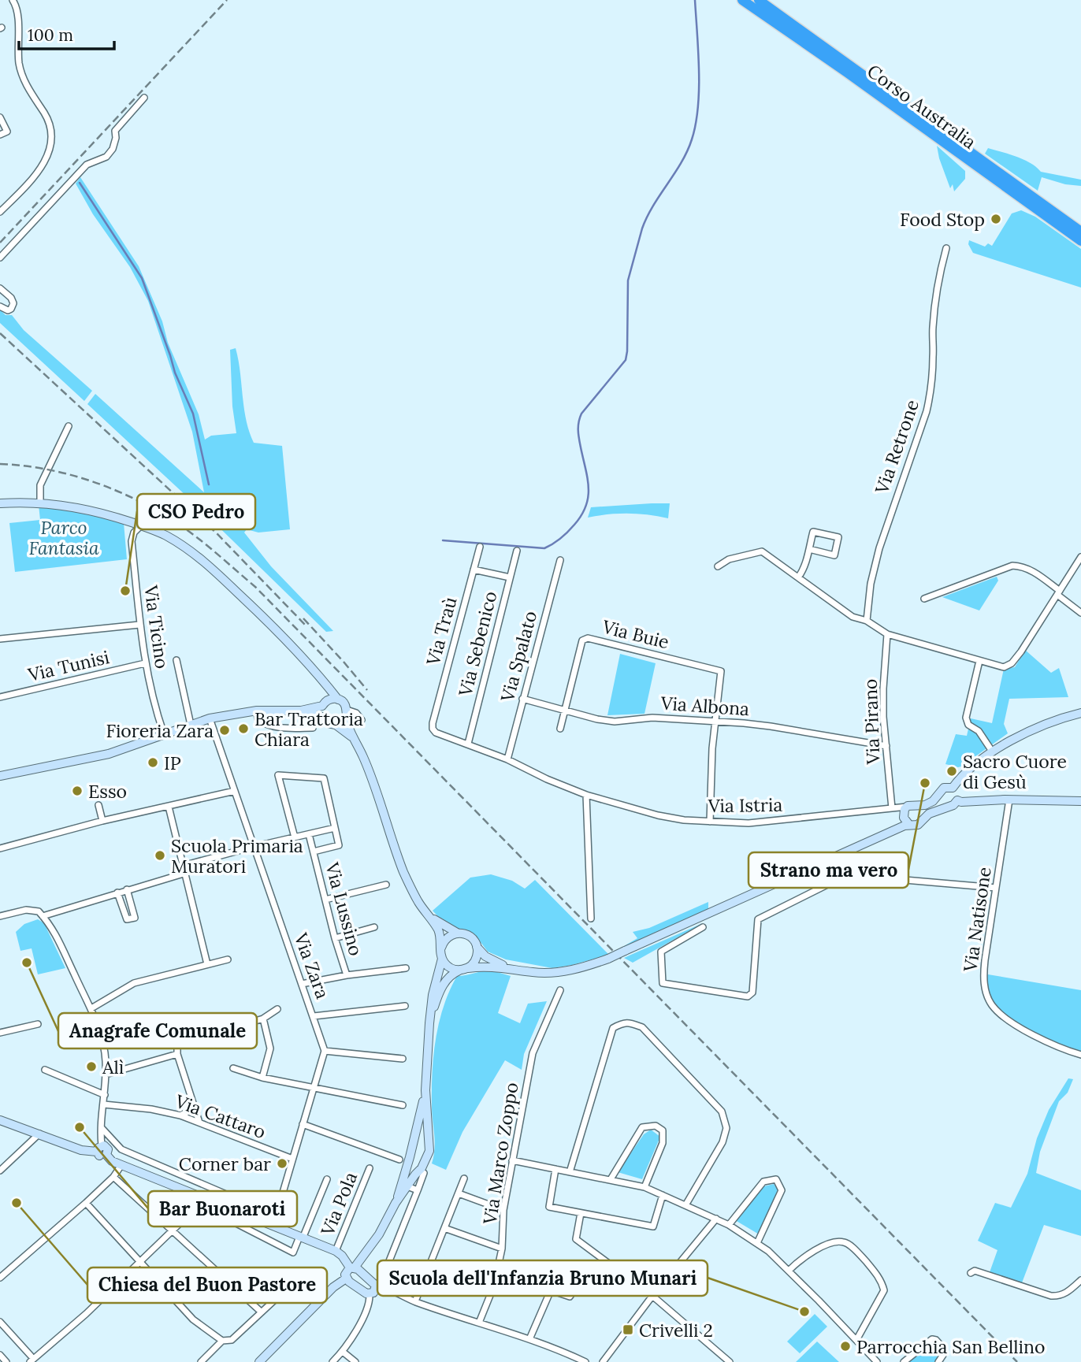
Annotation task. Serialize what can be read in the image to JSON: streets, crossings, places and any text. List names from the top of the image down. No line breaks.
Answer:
{"streets":{"highway":["Corso Australia"],"street":["Via Retrone","Via Ticino","Via Traù","Via Buie","Via Sebenico","Via Spalato","Via Tunisi","Via Albona","Via Pirano","Via Istria","Via Lussino","Via Natisone","Via Zara","Via Cattaro","Via Marco Zoppo","Via Pola"]},"crossings":[["Via Ticino","Via Tunisi"],["Via Traù","Via Istria"],["Via Buie","Via Albona"],["Via Sebenico","Via Istria"],["Via Spalato","Via Albona"],["Via Spalato","Via Istria"],["Via Albona","Via Pirano"],["Via Pirano","Via Istria"]],"parks":["Parco Fantasia"],"places":{"other":["Food Stop","CSO Pedro","Bar Trattoria Chiara","Fioreria Zara","IP","Sacro Cuore di Gesù","Strano ma vero","Esso","Scuola Primaria Muratori","Anagrafe Comunale","Alì","Bar Buonaroti","Corner bar","Chiesa del Buon Pastore","Scuola dell'Infanzia Bruno Munari","Parrocchia San Bellino"],"transit":["Crivelli 2"]},"scale_bar":"100 m"}
